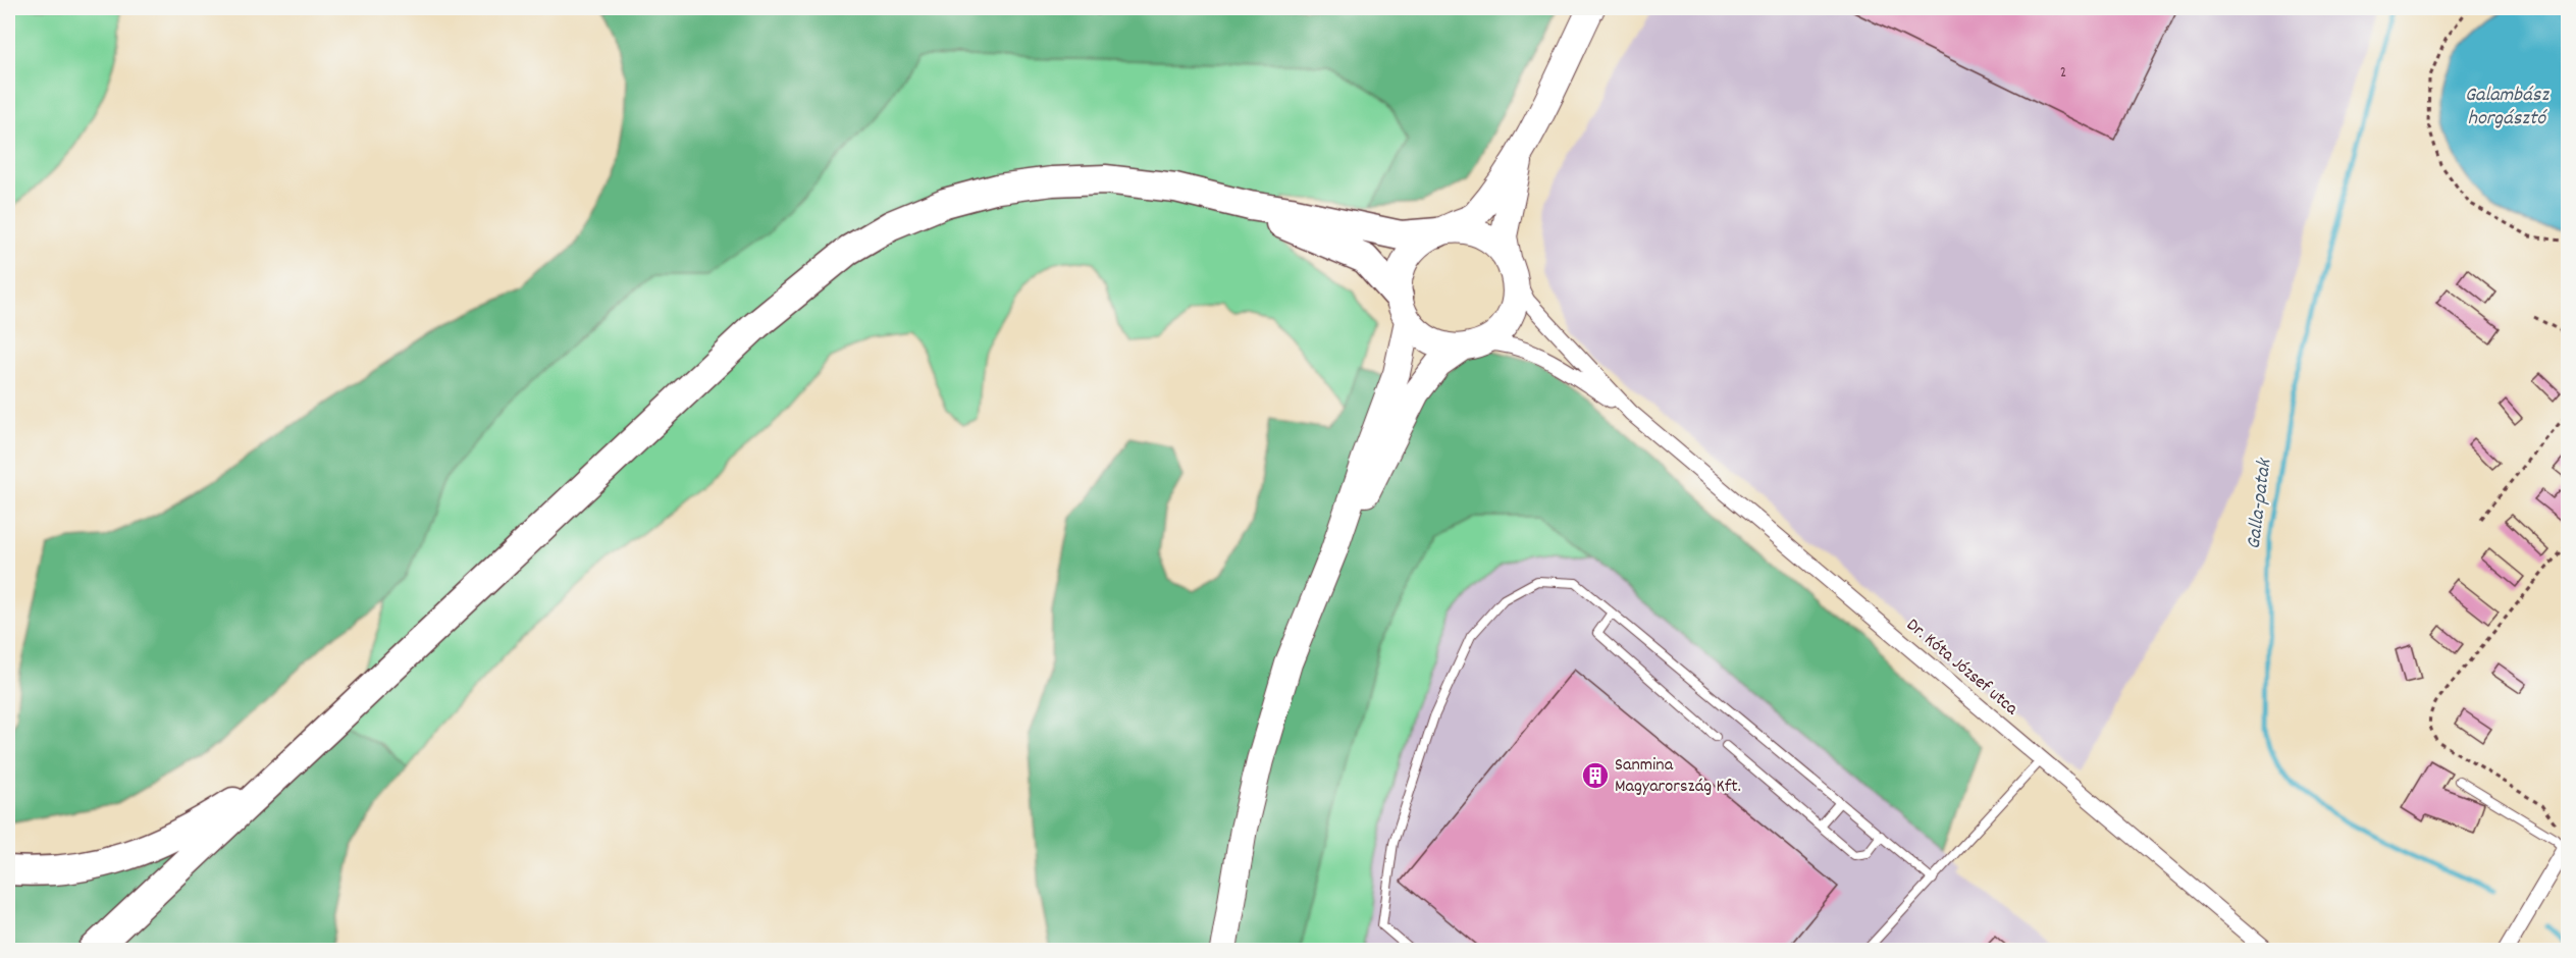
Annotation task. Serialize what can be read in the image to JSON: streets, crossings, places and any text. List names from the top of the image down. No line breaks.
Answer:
{"streets":{"street":["Dr. Kóta József utca"]},"water":["Galambász horgásztó","Galla-patak"],"places":{"building":["Sanmina Magyarország Kft."]},"house_numbers":["2"]}
